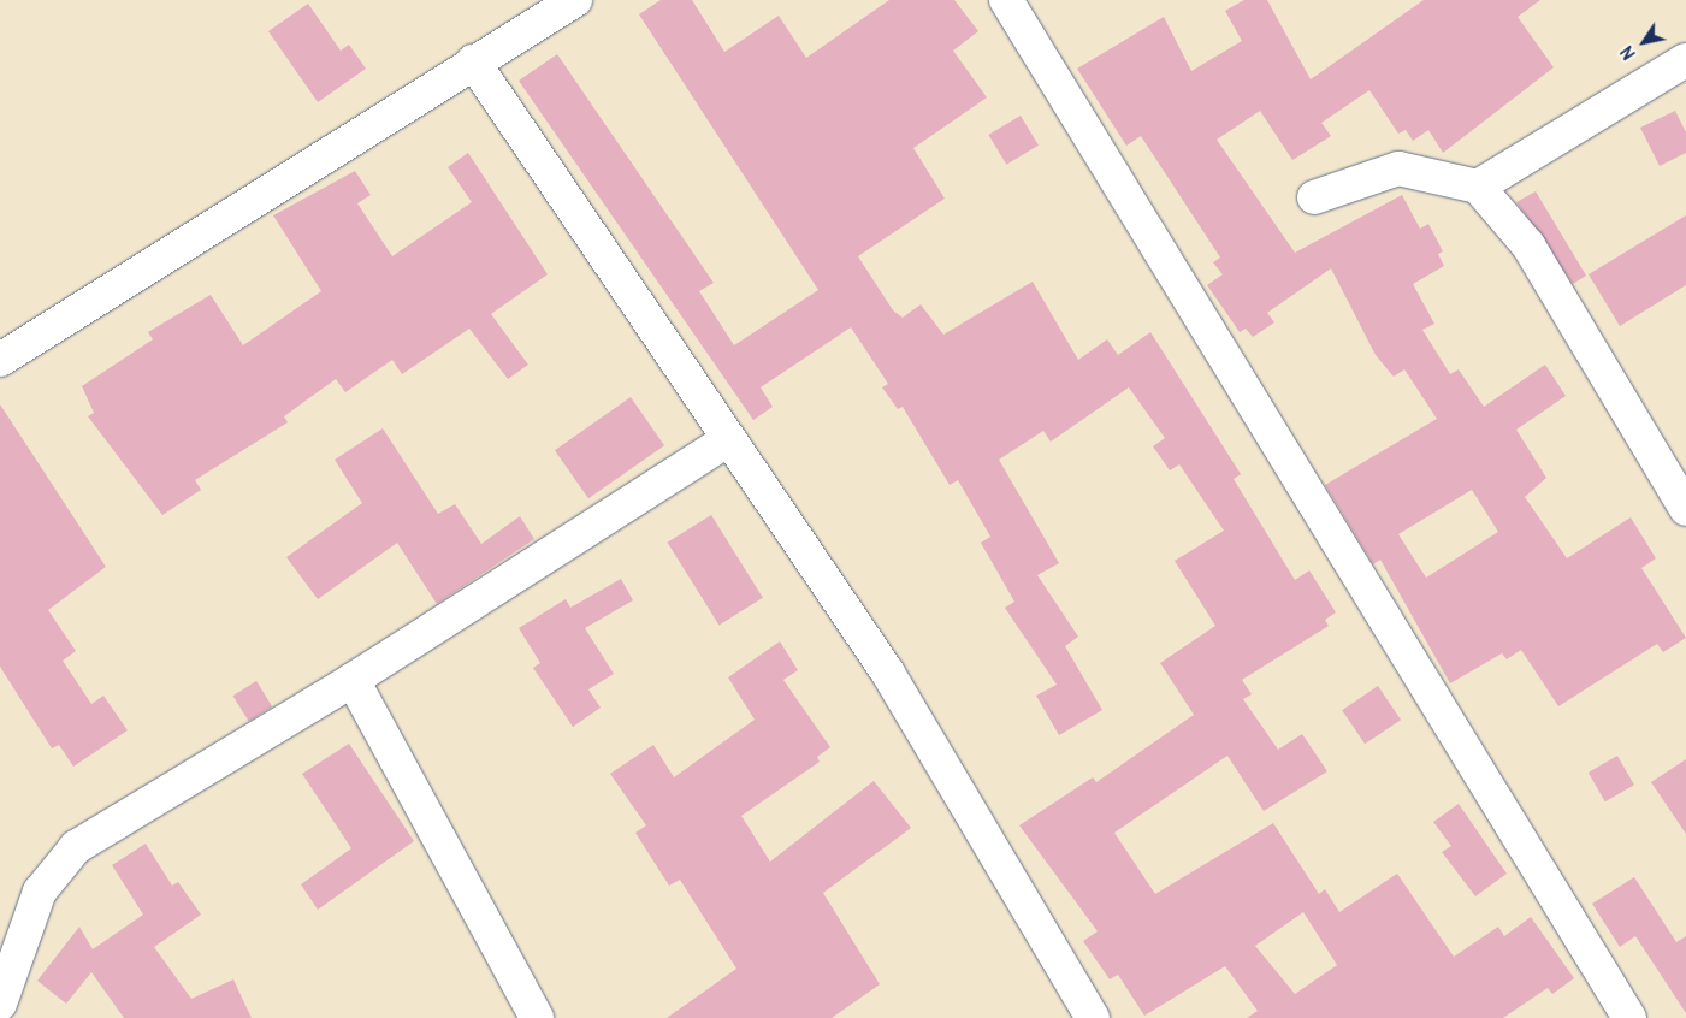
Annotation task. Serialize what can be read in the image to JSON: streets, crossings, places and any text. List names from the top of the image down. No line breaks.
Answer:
{"north":"bottom left"}
